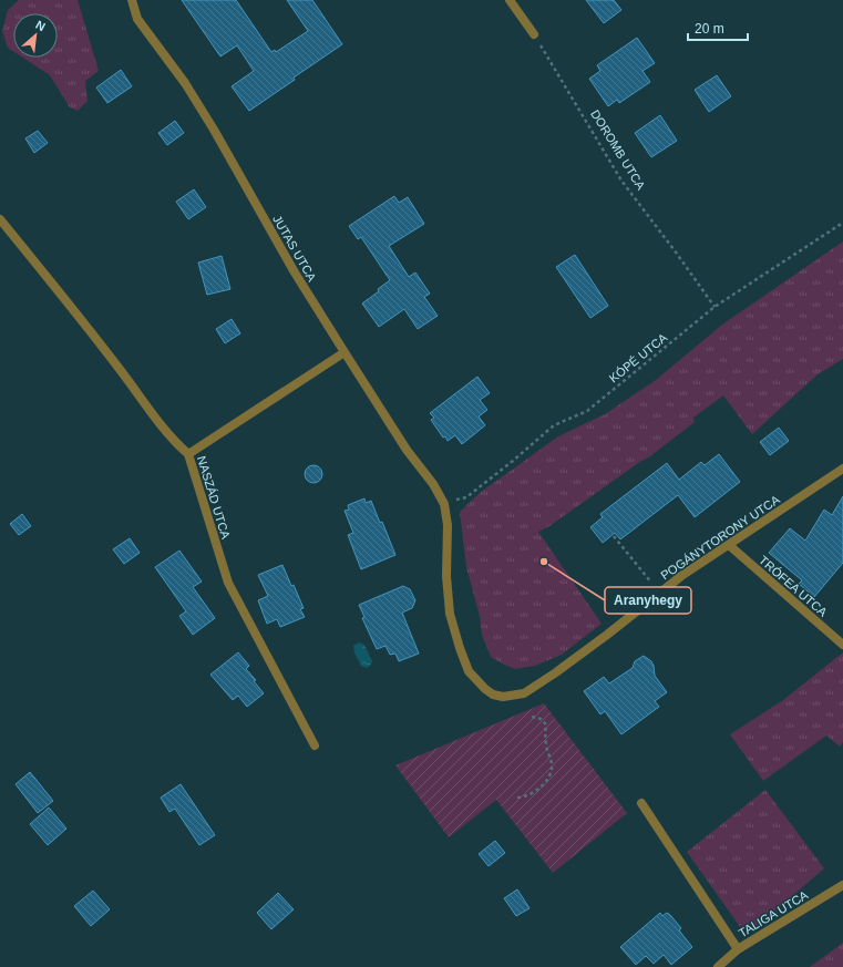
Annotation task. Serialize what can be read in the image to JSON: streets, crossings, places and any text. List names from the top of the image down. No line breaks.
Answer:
{"streets":{"street":["JUTAS UTCA","NASZÁD UTCA","POGÁNYTORONY UTCA","TRÓFEA UTCA","TALIGA UTCA"],"path":["DOROMB UTCA","KÓPÉ UTCA"]},"crossings":[["DOROMB UTCA","KÓPÉ UTCA"],["JUTAS UTCA","KÓPÉ UTCA"],["JUTAS UTCA","POGÁNYTORONY UTCA"],["KÓPÉ UTCA","POGÁNYTORONY UTCA"],["POGÁNYTORONY UTCA","TRÓFEA UTCA"]],"places":["Aranyhegy"],"scale_bar":"20 m","north":"top right"}
